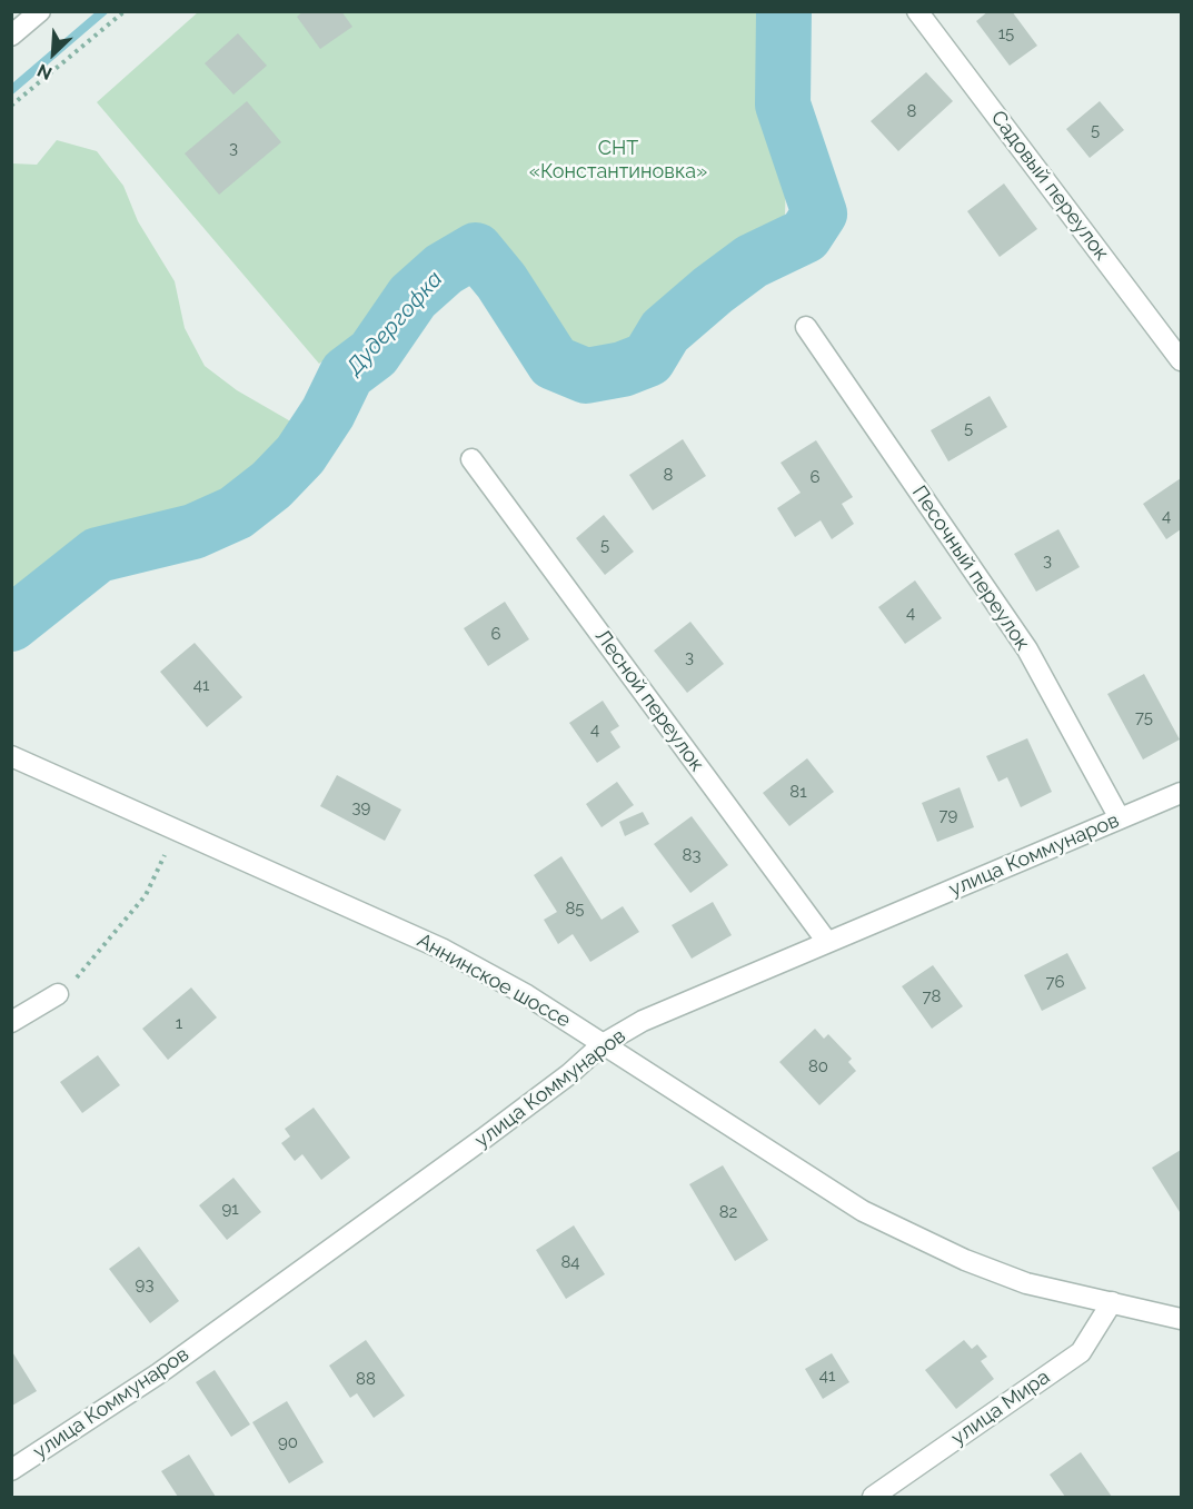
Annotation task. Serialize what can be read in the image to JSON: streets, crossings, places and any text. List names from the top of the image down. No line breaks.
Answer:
{"streets":{"street":["Садовый переулок","Песочный переулок","Лесной переулок","улица Коммунаров","Аннинское шоссе","улица Мира"]},"crossings":[["Песочный переулок","улица Коммунаров"],["Лесной переулок","улица Коммунаров"],["улица Коммунаров","Аннинское шоссе"],["Аннинское шоссе","улица Мира"]],"water":["Дудергофка"],"parks":["СНТ «Константиновка»"],"house_numbers":["15","8","5","3","5","8","6","4","5","3","4","6","3","41","75","4","81","39","79","83","85","76","78","1","80","91","82","84","93","41","88","90"],"north":"bottom left"}
